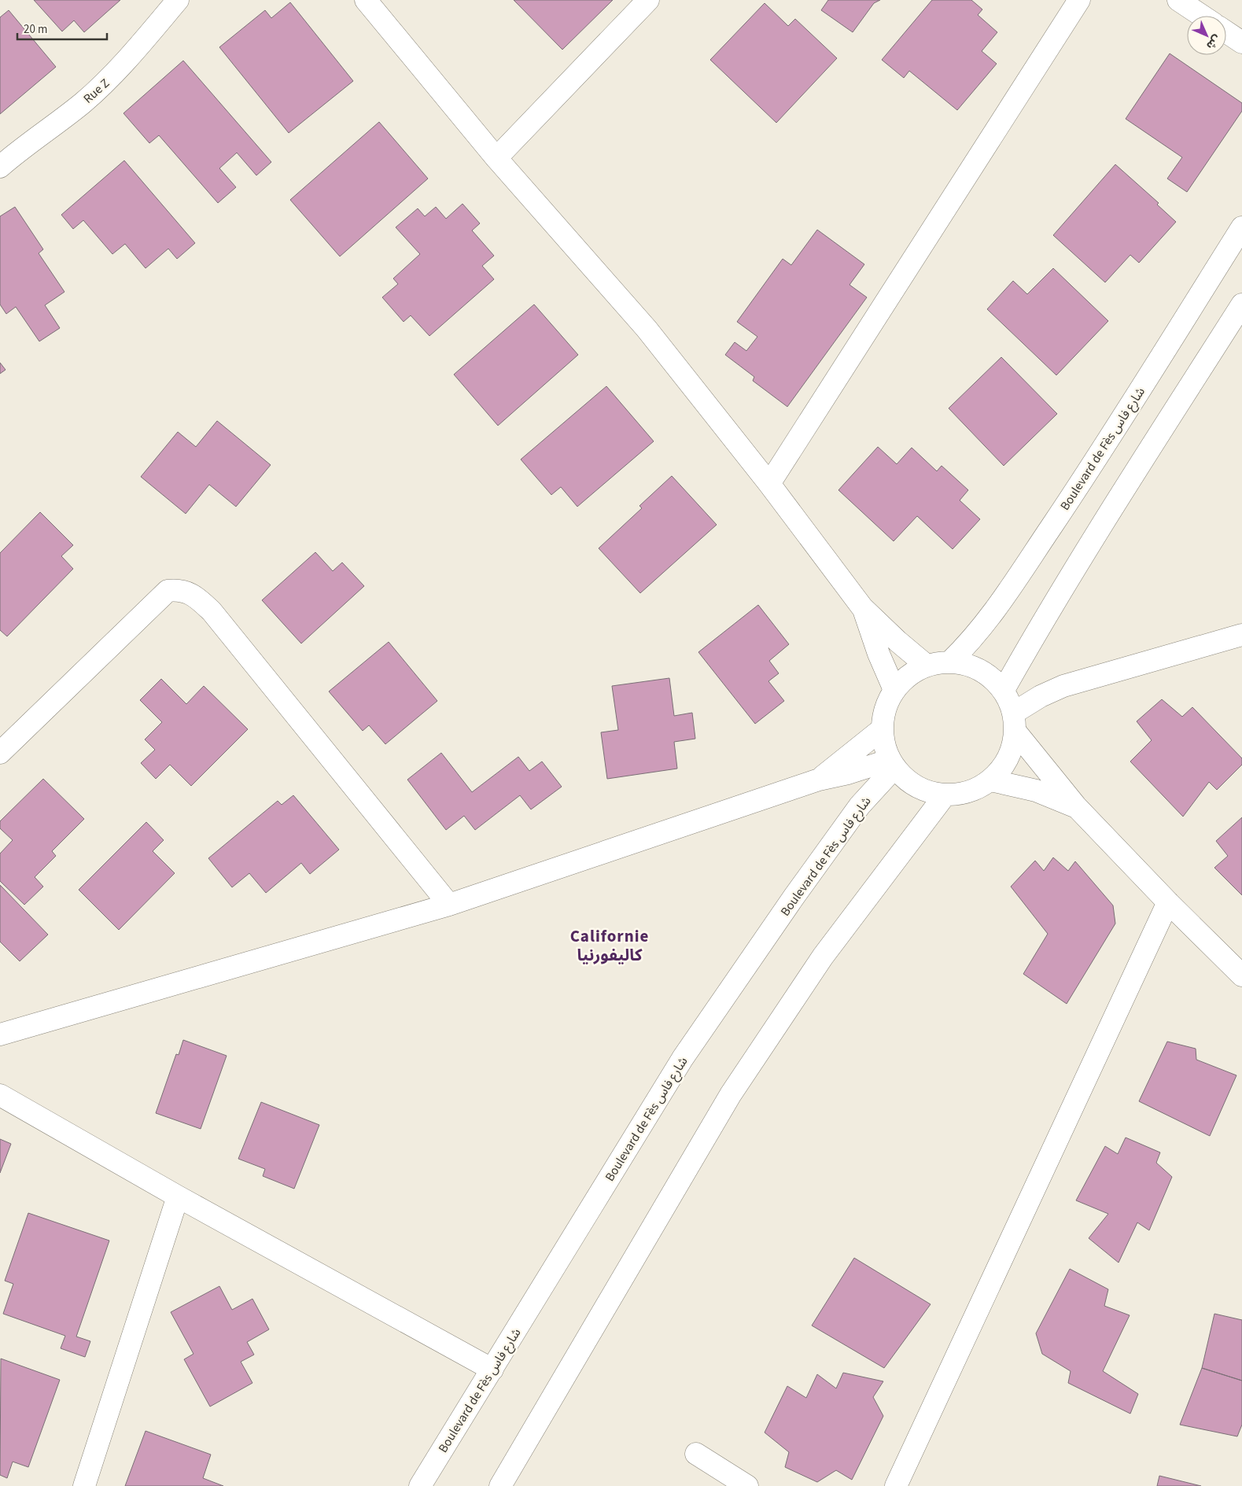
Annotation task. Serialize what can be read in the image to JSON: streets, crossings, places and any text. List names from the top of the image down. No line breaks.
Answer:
{"streets":{"street":["Rue Z","Boulevard de Fès شارع فاس"]},"districts":["Californie كاليفورنيا"],"scale_bar":"20 m","north":"bottom right"}
